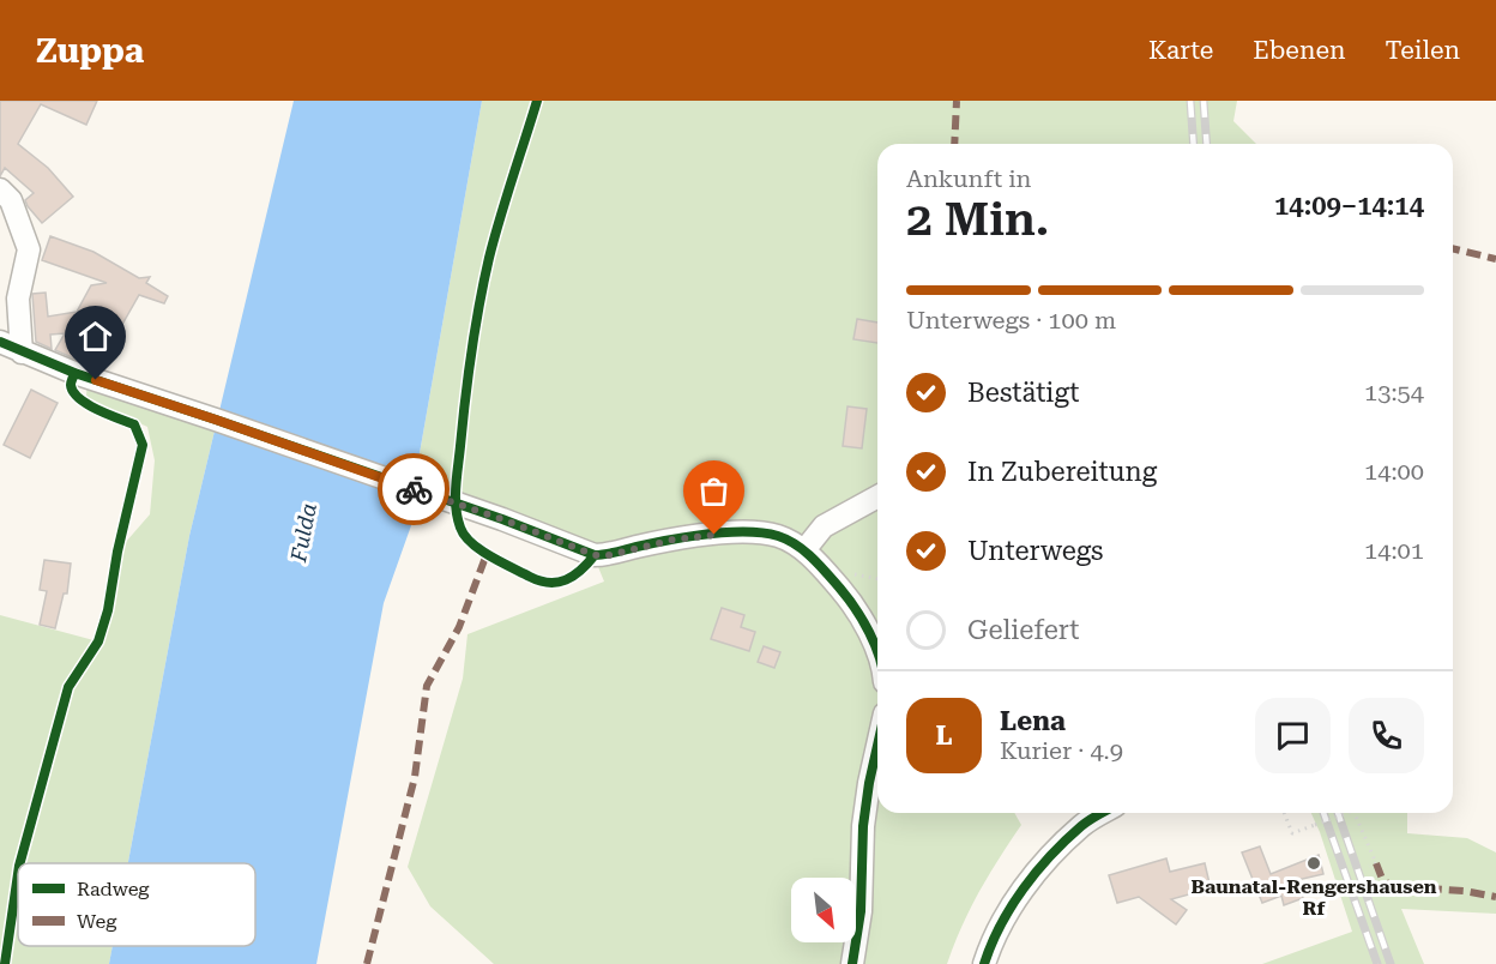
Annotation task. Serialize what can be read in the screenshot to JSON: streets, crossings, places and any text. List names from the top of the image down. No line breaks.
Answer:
{"water":["Fulda"],"places":["Baunatal-Rengershausen Rf"],"legend":["Radweg","Weg"],"north":"bottom right","page":{"header":"Zuppa","nav":["Karte","Ebenen","Teilen"],"heading":["2 Min.","Ankunft in","14:09–14:14"],"panel":["Lena","Kurier · 4.9"],"bar":"Unterwegs · 100 m","list":[["Bestätigt","13:54"],["In Zubereitung","14:00"],["Unterwegs","14:01"],"Geliefert"],"round":"L"}}
